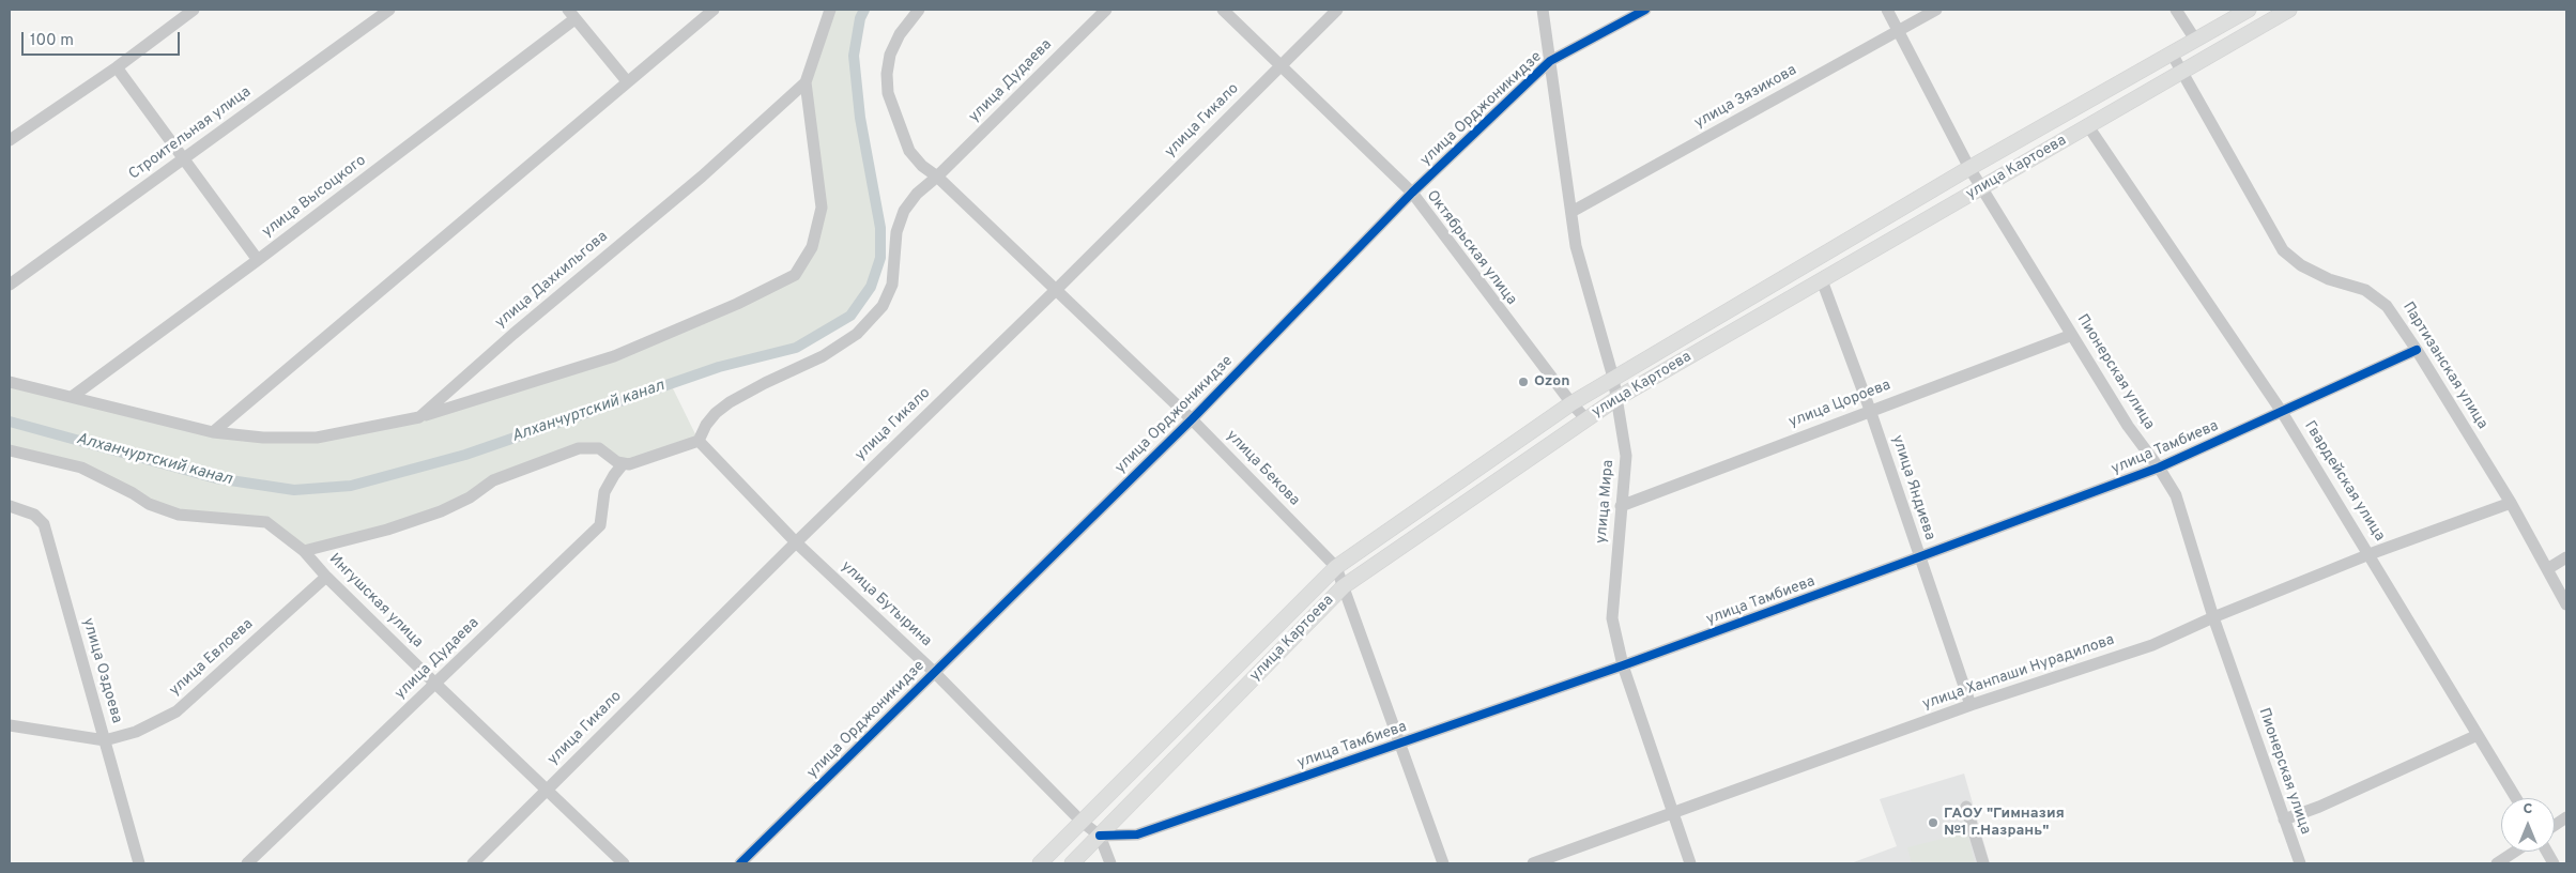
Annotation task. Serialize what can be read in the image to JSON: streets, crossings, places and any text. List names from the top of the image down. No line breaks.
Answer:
{"streets":{"main road":["улица Картоева"],"street":["улица Дудаева","улица Зязикова","улица Орджоникидзе","улица Гикало","Строительная улица","улица Высоцкого","Октябрьская улица","улица Дахкильгова","Партизанская улица","Пионерская улица","улица Цороева","улица Тамбиева","улица Бекова","Гвардейская улица","улица Яндиева","улица Мира","Ингушская улица","улица Бутырина","улица Евлоева","улица Оздоева","улица Ханпаши Нурадилова"]},"crossings":[["улица Дудаева","улица Бекова"],["улица Дудаева","Ингушская улица"],["улица Дудаева","улица Бутырина"],["улица Зязикова","Пионерская улица"],["улица Зязикова","улица Мира"],["улица Орджоникидзе","Октябрьская улица"],["улица Орджоникидзе","улица Бекова"],["улица Орджоникидзе","улица Мира"],["улица Орджоникидзе","улица Бутырина"],["улица Гикало","Октябрьская улица"],["улица Гикало","улица Бекова"],["улица Гикало","Ингушская улица"],["улица Гикало","улица Бутырина"],["улица Картоева","Октябрьская улица"],["улица Картоева","Партизанская улица"],["улица Картоева","Пионерская улица"],["улица Картоева","улица Тамбиева"],["улица Картоева","улица Бекова"],["улица Картоева","Гвардейская улица"],["улица Картоева","улица Яндиева"],["улица Картоева","улица Мира"],["улица Картоева","улица Бутырина"],["Партизанская улица","улица Тамбиева"],["Партизанская улица","улица Ханпаши Нурадилова"],["Пионерская улица","улица Цороева"],["Пионерская улица","улица Тамбиева"],["Пионерская улица","улица Ханпаши Нурадилова"],["улица Цороева","улица Яндиева"],["улица Цороева","улица Мира"],["улица Тамбиева","улица Бекова"],["улица Тамбиева","Гвардейская улица"],["улица Тамбиева","улица Яндиева"],["улица Тамбиева","улица Мира"],["улица Тамбиева","улица Бутырина"],["Гвардейская улица","улица Ханпаши Нурадилова"],["улица Яндиева","улица Ханпаши Нурадилова"],["улица Мира","улица Ханпаши Нурадилова"],["Ингушская улица","улица Евлоева"],["улица Евлоева","улица Оздоева"]],"water":["Алханчуртский канал"],"places":["Ozon","ГАОУ \"Гимназия №1 г.Назрань\""],"scale_bar":"100 m","north":"top"}
